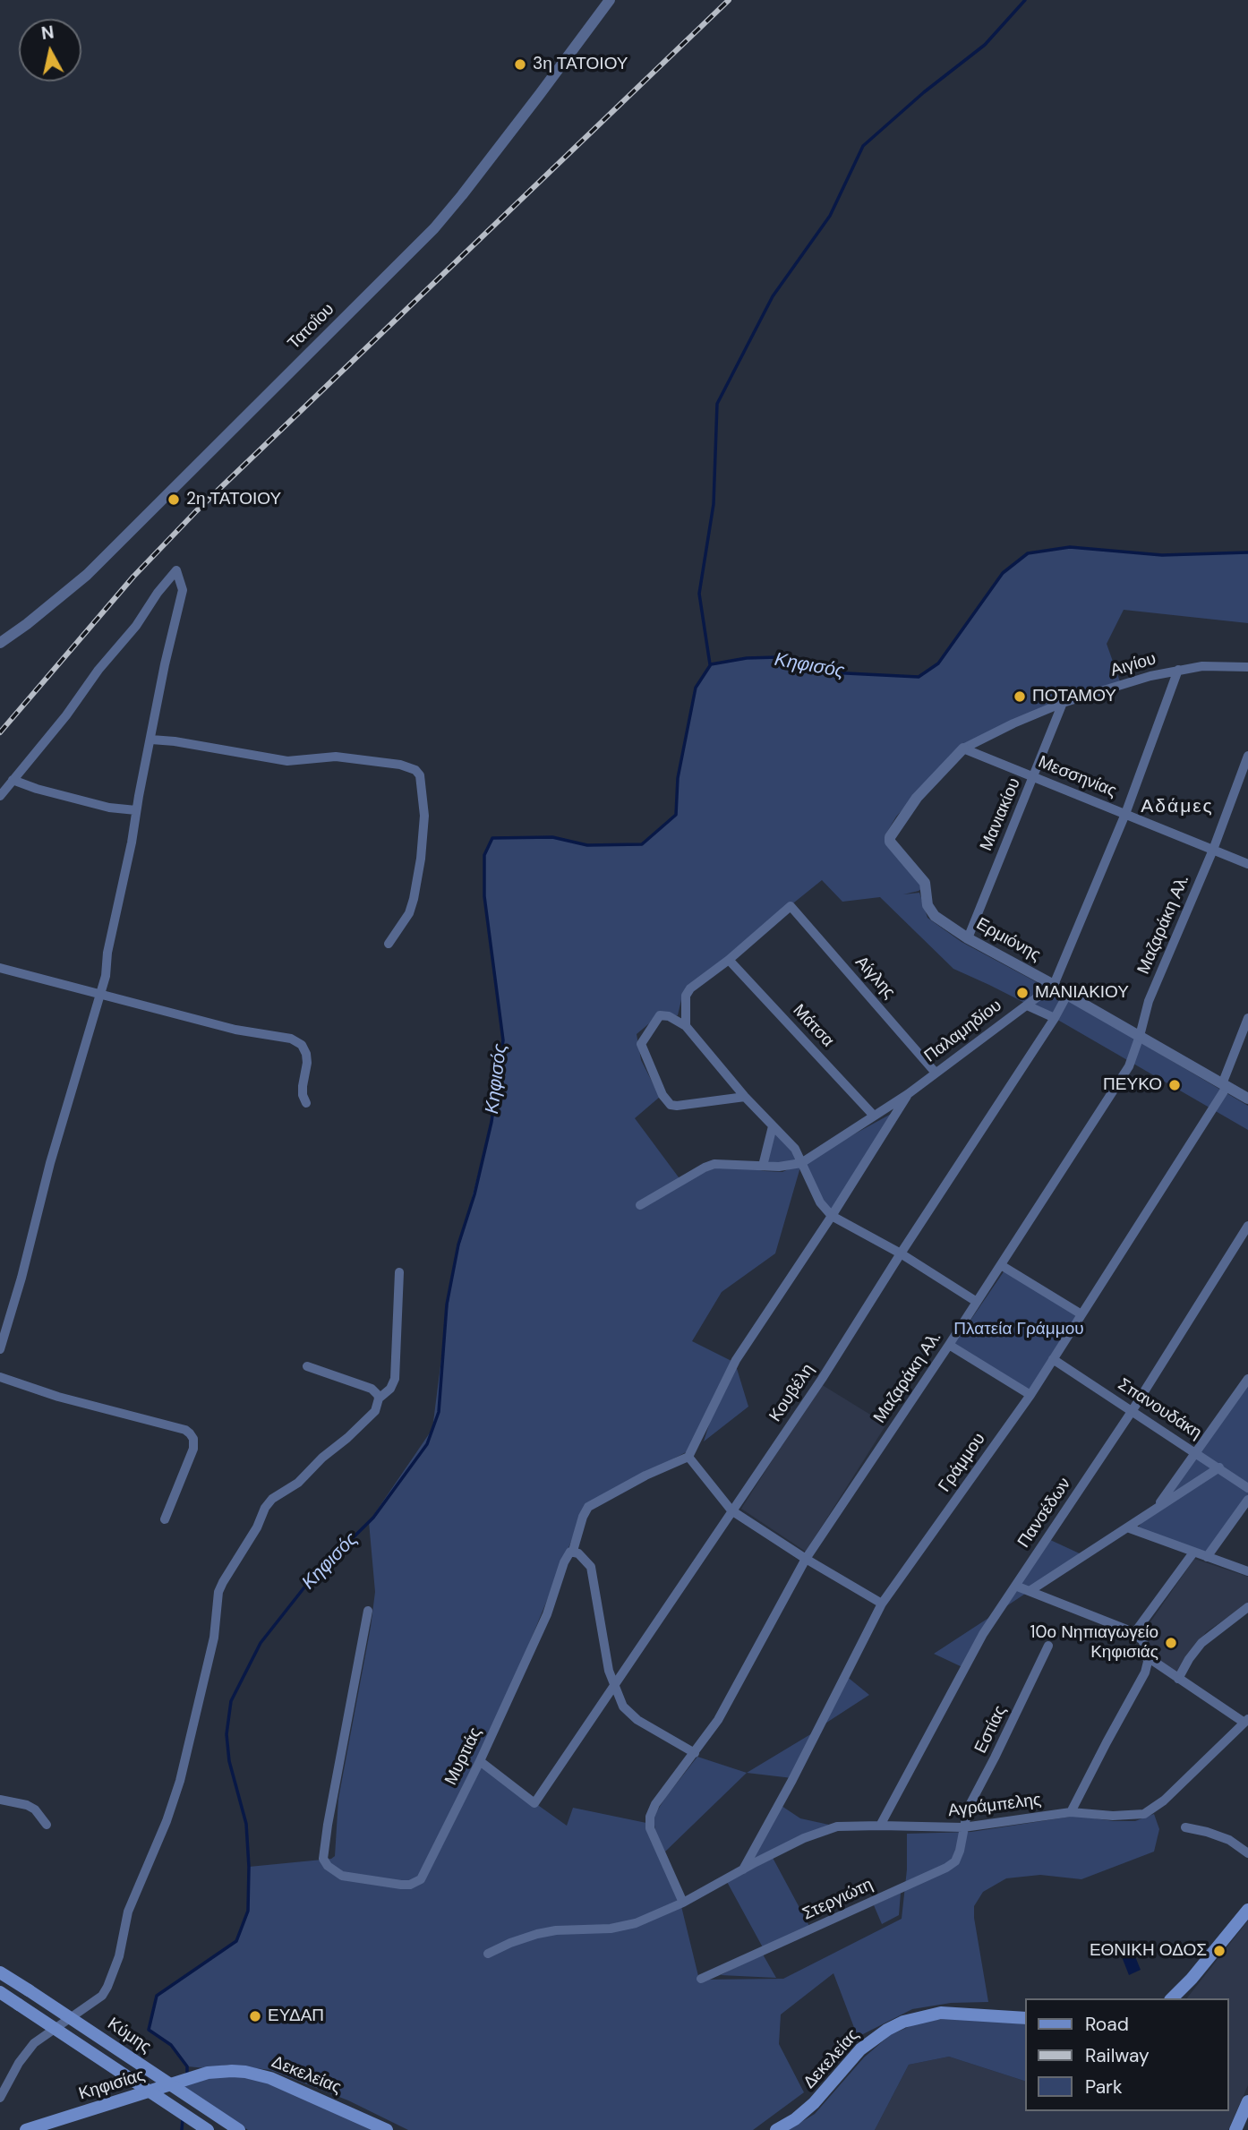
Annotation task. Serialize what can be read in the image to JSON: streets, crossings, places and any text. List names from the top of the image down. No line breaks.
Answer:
{"streets":{"main road":["Κύμης","Δεκελείας","Κηφισίας"],"street":["Τατοΐου","Αιγίου","Μεσσηνίας","Μανιακίου","Μαζαράκη Αλ.","Ερμιόνης","Αίγλης","Μάτσα","Παλαμηδίου","Κουβέλη","Σπανουδάκη","Γράμμου","Πανσέδων","Εστίας","Μυρτιάς","Αγράμπελης","Στεργιώτη"]},"crossings":[["Αιγίου","Μεσσηνίας"],["Αιγίου","Μανιακίου"],["Αιγίου","Ερμιόνης"],["Αιγίου","Παλαμηδίου"],["Μεσσηνίας","Μανιακίου"],["Μεσσηνίας","Μαζαράκη Αλ."],["Μεσσηνίας","Ερμιόνης"],["Μεσσηνίας","Παλαμηδίου"],["Μανιακίου","Ερμιόνης"],["Μαζαράκη Αλ.","Ερμιόνης"],["Μαζαράκη Αλ.","Αγράμπελης"],["Ερμιόνης","Παλαμηδίου"],["Ερμιόνης","Κουβέλη"],["Ερμιόνης","Γράμμου"],["Αίγλης","Μάτσα"],["Αίγλης","Παλαμηδίου"],["Μάτσα","Παλαμηδίου"],["Κουβέλη","Μυρτιάς"],["Σπανουδάκη","Γράμμου"],["Σπανουδάκη","Πανσέδων"],["Γράμμου","Αγράμπελης"],["Πανσέδων","Αγράμπελης"],["Εστίας","Αγράμπελης"],["Εστίας","Στεργιώτη"],["Αγράμπελης","Στεργιώτη"],["Δεκελείας","Κηφισίας"]],"districts":["Αδάμες"],"water":["Κηφισός"],"parks":["Πλατεία Γράμμου"],"places":["3η ΤΑΤΟΙΟΥ","2η ΤΑΤΟΙΟΥ","ΠΟΤΑΜΟΥ","ΜΑΝΙΑΚΙΟΥ","ΠΕΥΚΟ","10ο Νηπιαγωγείο Κηφισιάς","ΕΘΝΙΚΗ ΟΔΟΣ","ΕΥΔΑΠ"],"legend":["Road","Railway","Park"],"north":"top"}
